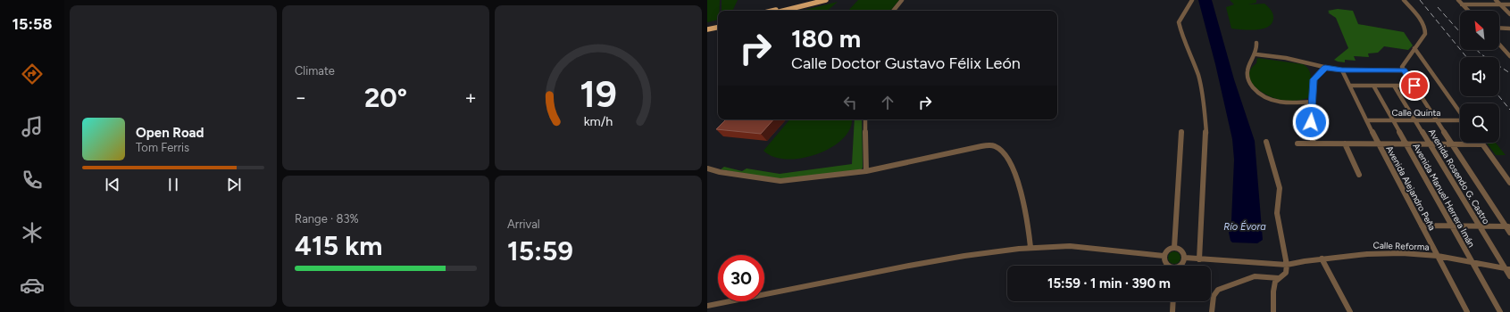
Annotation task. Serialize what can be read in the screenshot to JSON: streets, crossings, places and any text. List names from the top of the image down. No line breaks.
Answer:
{"streets":{"street":["Calle Quinta","Avenida Rosendo G. Castro","Avenida Alejandro Peña","Avenida Manuel Herrera Imán","Calle Reforma"]},"crossings":[["Calle Quinta","Avenida Rosendo G. Castro"],["Calle Quinta","Avenida Alejandro Peña"],["Calle Quinta","Avenida Manuel Herrera Imán"],["Avenida Rosendo G. Castro","Calle Reforma"],["Avenida Alejandro Peña","Calle Reforma"],["Avenida Manuel Herrera Imán","Calle Reforma"]],"water":["Río Évora"],"north":"top left","page":{"tabs":"15:58","tile":["Climate",["Range · 83%","415 km"],["Arrival","15:59"]],"turn":["180 m","Calle Doctor Gustavo Félix León"],"heat":["−","20°","+"],"song":["Open Road","Tom Ferris"],"limit":"30","trip":"15:59 · 1 min · 390 m","gauge":["19","km/h"]}}
